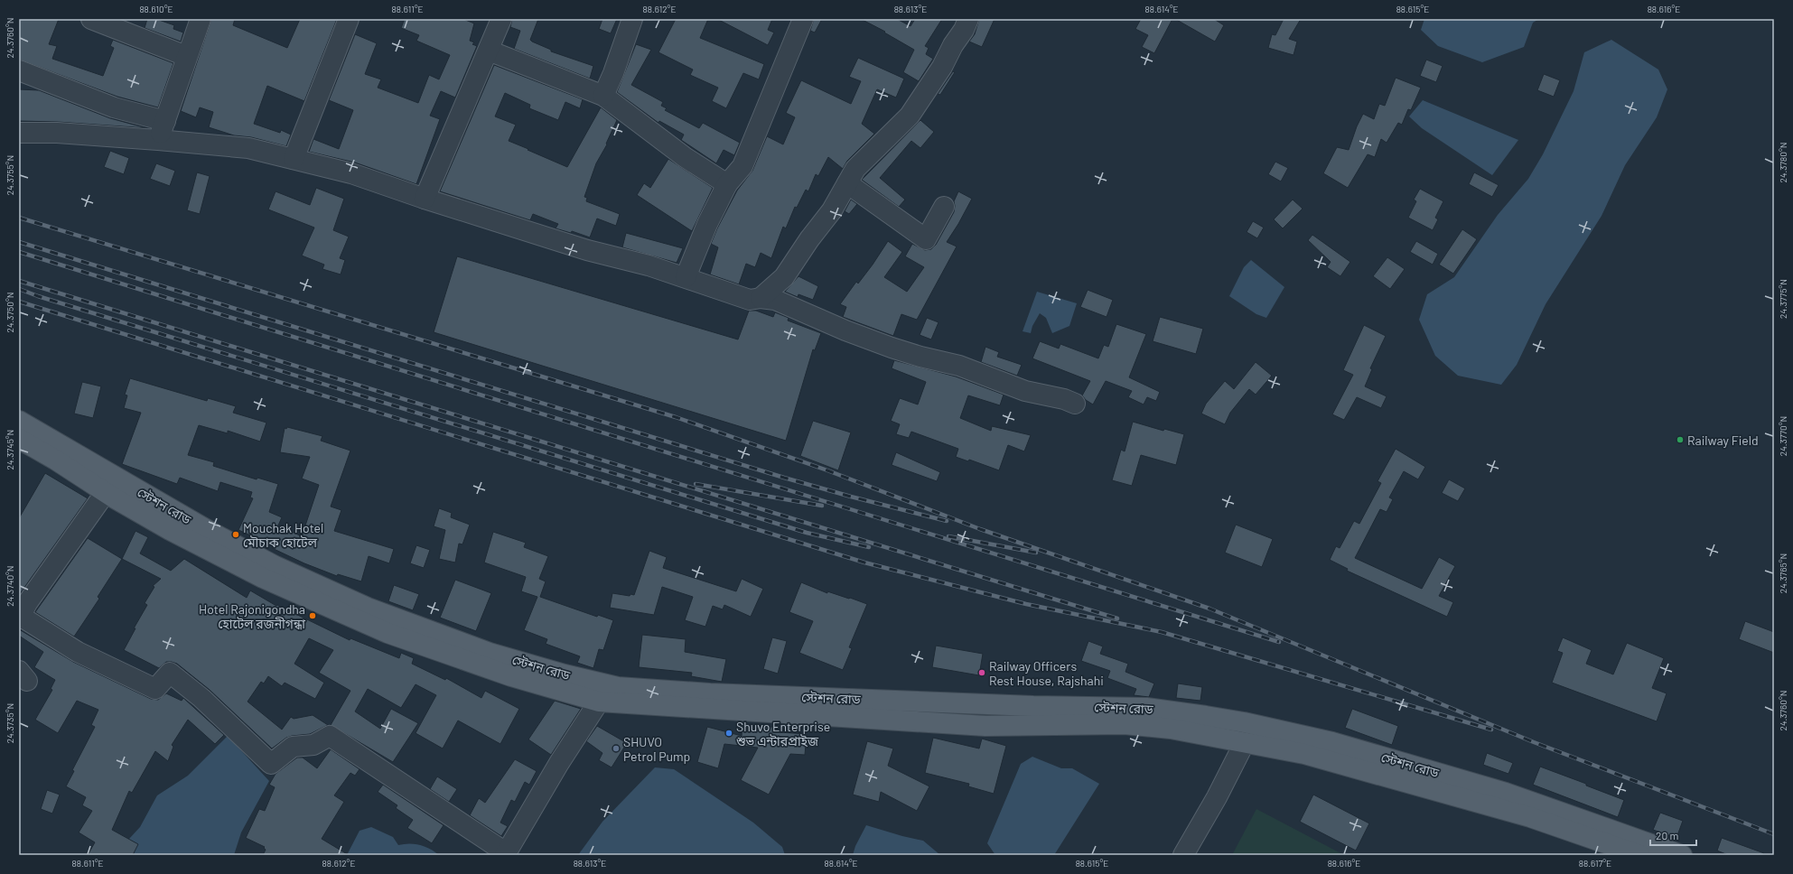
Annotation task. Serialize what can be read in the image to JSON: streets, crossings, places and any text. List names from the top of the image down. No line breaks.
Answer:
{"streets":{"main road":["স্টেশন রোড"]},"places":["Railway Field","Mouchak Hotel মৌচাক হোটেল","Hotel Rajonigondha হোটেল রজনীগন্ধা","Railway Officers Rest House, Rajshahi","Shuvo Enterprise শুভ এন্টারপ্রাইজ","SHUVO Petrol Pump"],"scale_bar":"20 m","coordinates":["88.610°E","88.611°E","88.612°E","88.613°E","88.614°E","88.615°E","88.616°E","24.3760°N","24.3780°N","24.3755°N","24.3775°N","24.3750°N","24.3770°N","24.3745°N","24.3765°N","24.3740°N","24.3735°N","88.617°E"]}
